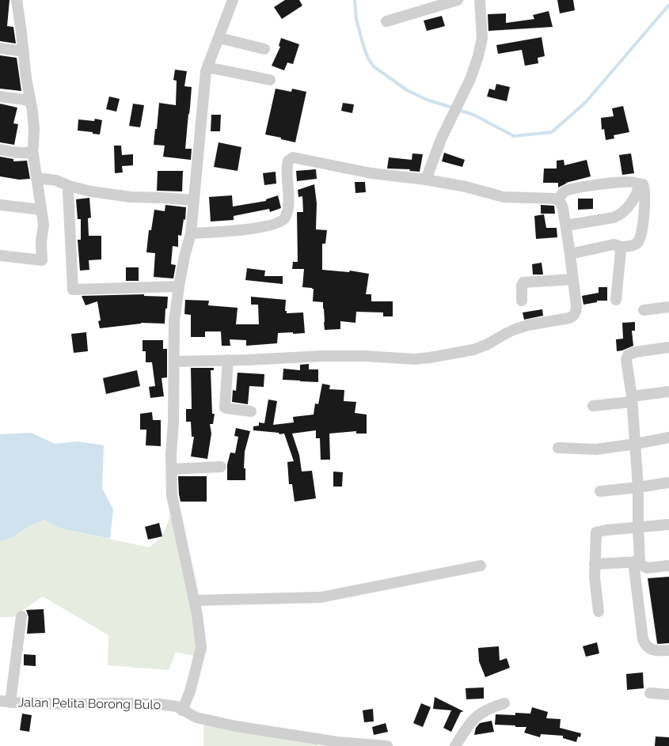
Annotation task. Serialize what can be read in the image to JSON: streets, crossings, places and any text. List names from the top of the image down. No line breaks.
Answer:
{"streets":{"street":["Jalan Pelita Borong Bulo"]}}
